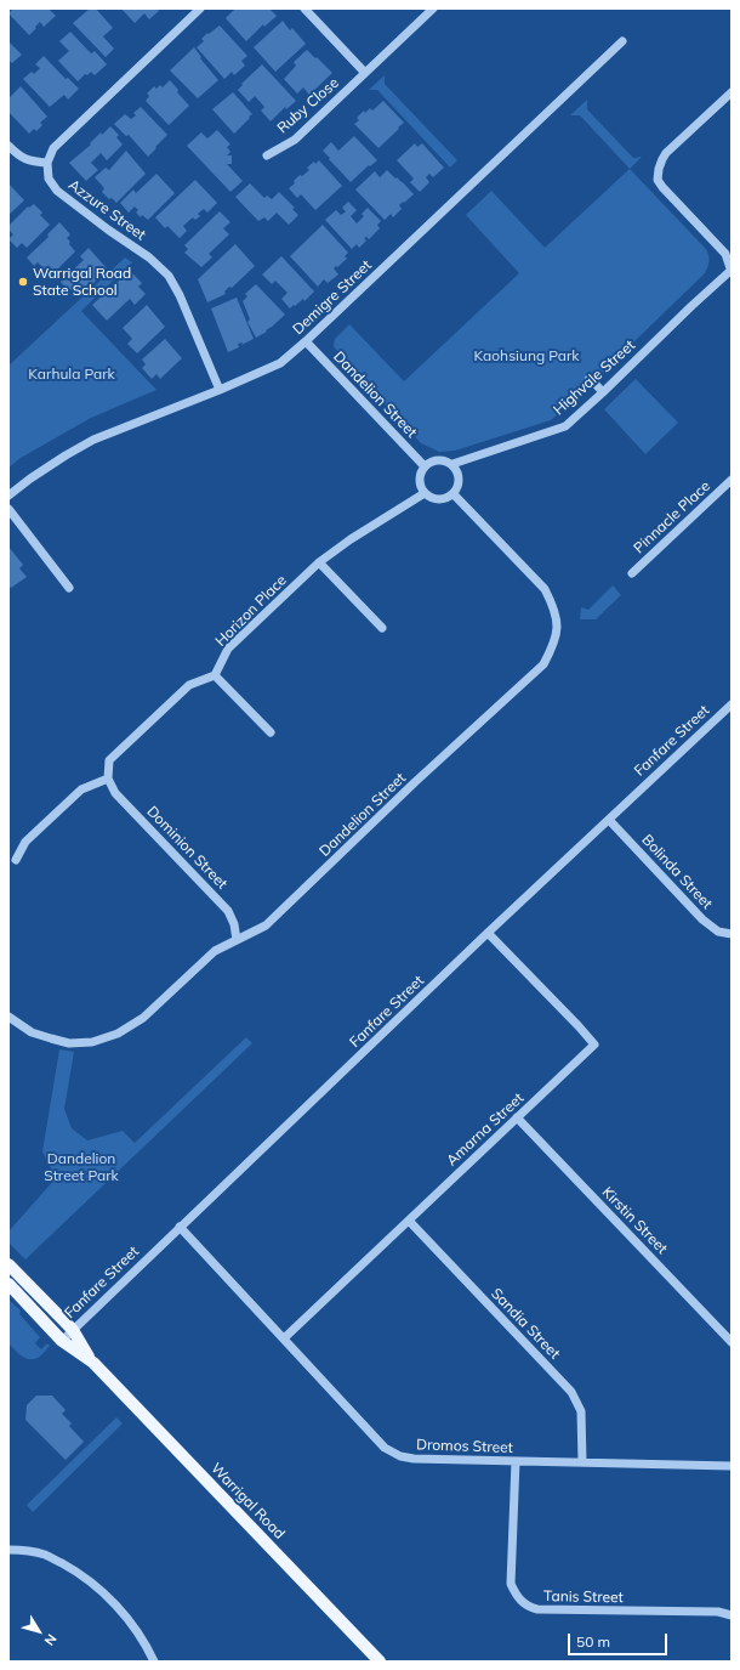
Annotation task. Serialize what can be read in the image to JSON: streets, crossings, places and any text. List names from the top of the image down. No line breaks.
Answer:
{"streets":{"main road":["Warrigal Road"],"street":["Ruby Close","Azzure Street","Demigre Street","Highvale Street","Dandelion Street","Pinnacle Place","Horizon Place","Fanfare Street","Dominion Street","Bolinda Street","Amarna Street","Kirstin Street","Sandia Street","Dromos Street","Tanis Street"]},"crossings":[["Azzure Street","Demigre Street"],["Demigre Street","Dandelion Street"],["Highvale Street","Dandelion Street"],["Highvale Street","Horizon Place"],["Dandelion Street","Horizon Place"],["Dandelion Street","Dominion Street"],["Fanfare Street","Bolinda Street"],["Fanfare Street","Amarna Street"],["Fanfare Street","Dromos Street"],["Fanfare Street","Warrigal Road"],["Amarna Street","Kirstin Street"],["Amarna Street","Sandia Street"],["Amarna Street","Dromos Street"],["Sandia Street","Dromos Street"],["Dromos Street","Tanis Street"]],"parks":["Kaohsiung Park","Karhula Park","Dandelion Street Park"],"places":["Warrigal Road State School"],"scale_bar":"50 m","north":"bottom right"}
